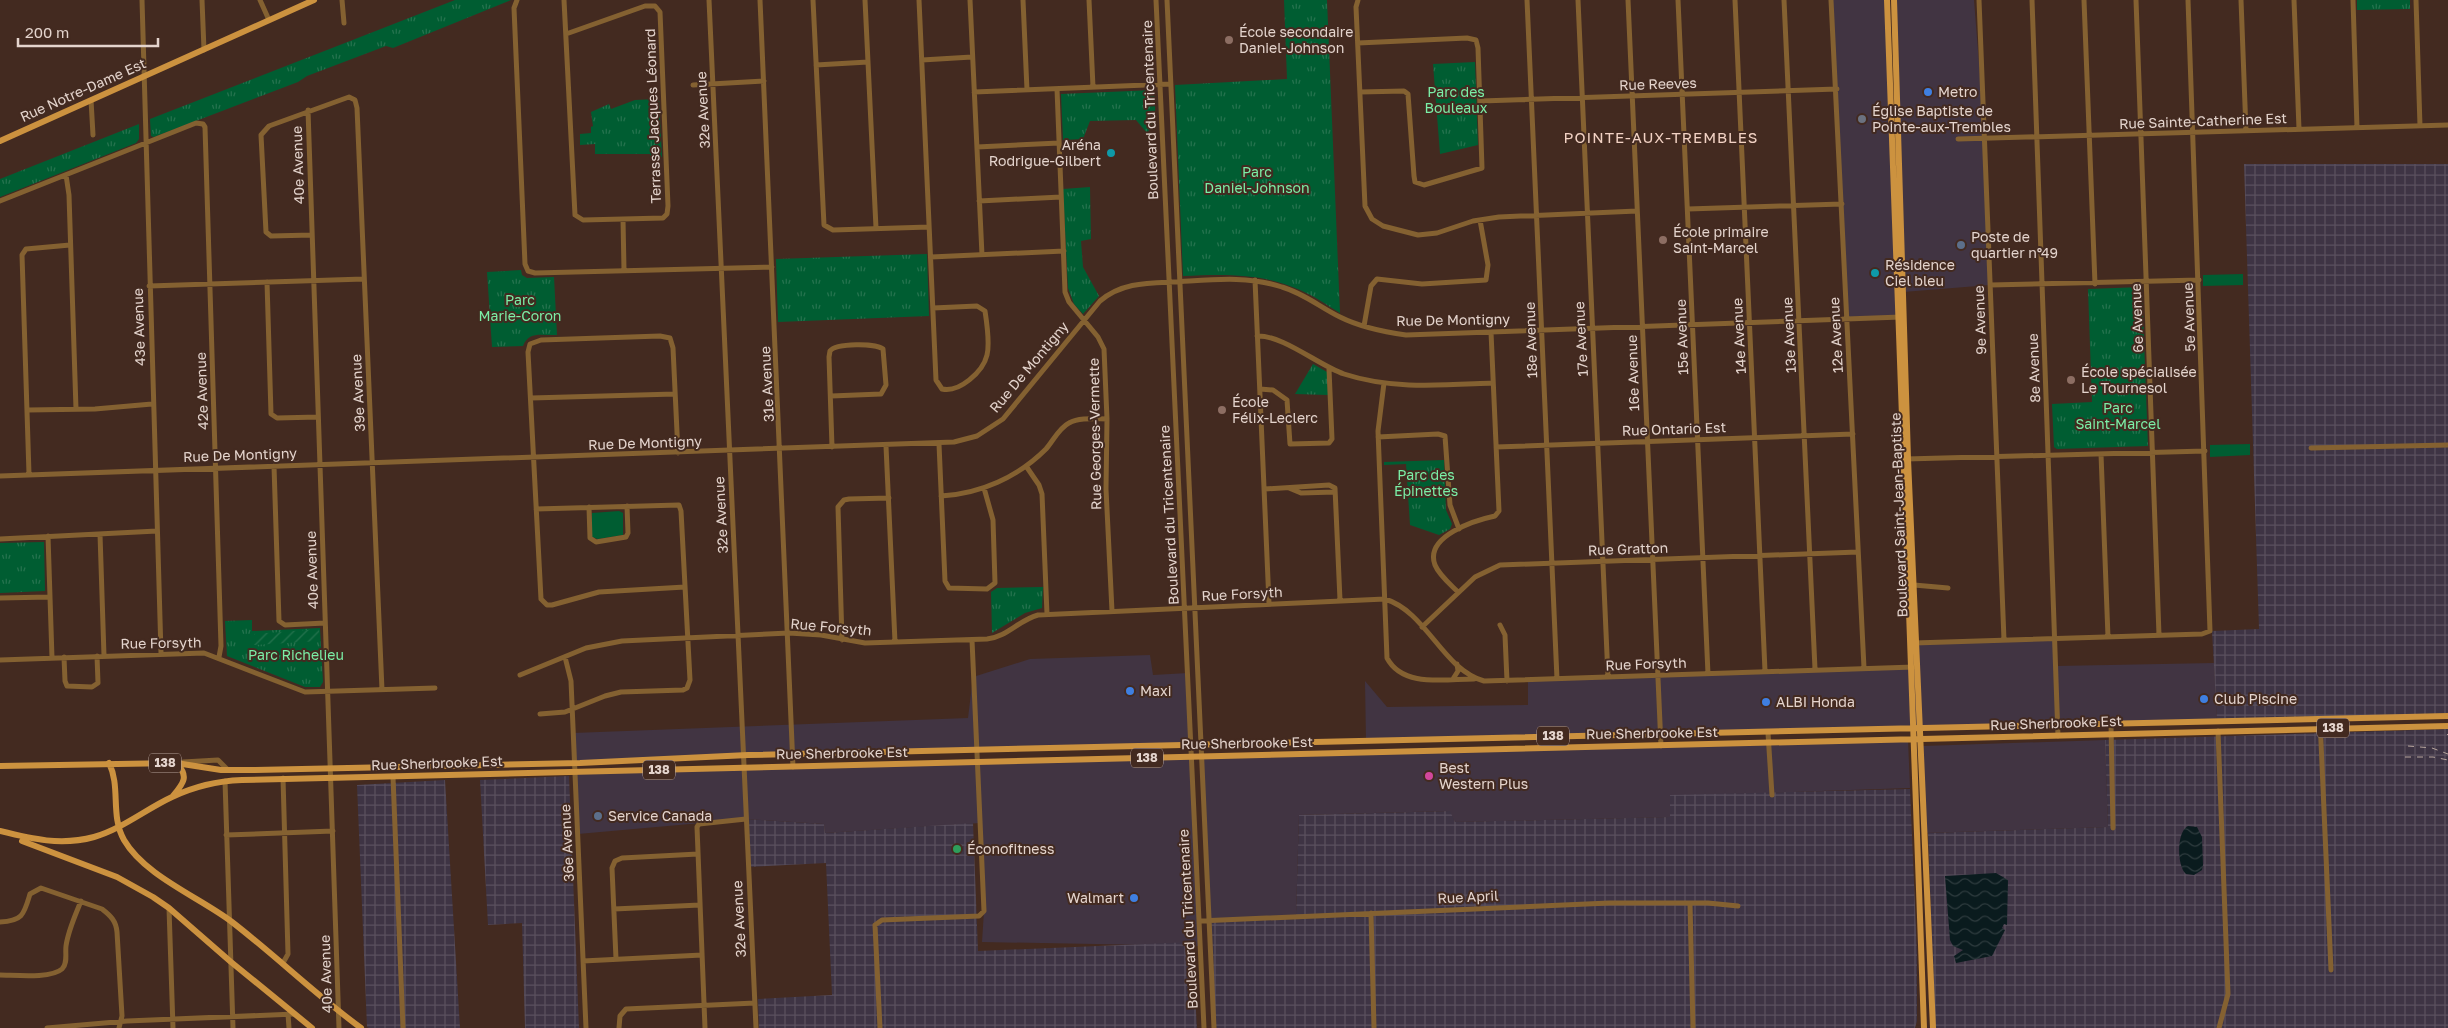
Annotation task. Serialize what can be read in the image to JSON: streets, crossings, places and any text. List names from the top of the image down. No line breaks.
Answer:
{"streets":{"main road":["Rue Notre-Dame Est","Boulevard Saint-Jean-Baptiste","Rue Sherbrooke Est","138"],"street":["Rue Reeves","32e Avenue","Boulevard du Tricentenaire","Terrasse Jacques Léonard","Rue Sainte-Catherine Est","40e Avenue","5e Avenue","6e Avenue","Rue De Montigny","9e Avenue","43e Avenue","13e Avenue","12e Avenue","14e Avenue","15e Avenue","17e Avenue","18e Avenue","8e Avenue","16e Avenue","31e Avenue","42e Avenue","39e Avenue","Rue Ontario Est","Rue Georges-Vermette","Rue Gratton","Rue Forsyth","36e Avenue","Rue April"]},"crossings":[["Rue Reeves","13e Avenue"],["Rue Reeves","12e Avenue"],["Rue Reeves","14e Avenue"],["Rue Reeves","15e Avenue"],["Rue Reeves","17e Avenue"],["Rue Reeves","18e Avenue"],["Rue Reeves","16e Avenue"],["Rue Notre-Dame Est","43e Avenue"],["32e Avenue","Rue De Montigny"],["32e Avenue","Rue Forsyth"],["32e Avenue","Rue Sherbrooke Est"],["Boulevard du Tricentenaire","Rue De Montigny"],["Boulevard du Tricentenaire","Rue Forsyth"],["Boulevard du Tricentenaire","Rue Sherbrooke Est"],["Boulevard du Tricentenaire","Rue April"],["Rue Sainte-Catherine Est","5e Avenue"],["Rue Sainte-Catherine Est","6e Avenue"],["Rue Sainte-Catherine Est","9e Avenue"],["Rue Sainte-Catherine Est","8e Avenue"],["40e Avenue","Rue De Montigny"],["40e Avenue","39e Avenue"],["40e Avenue","Rue Forsyth"],["40e Avenue","Rue Sherbrooke Est"],["5e Avenue","6e Avenue"],["Rue De Montigny","43e Avenue"],["Rue De Montigny","13e Avenue"],["Rue De Montigny","12e Avenue"],["Rue De Montigny","14e Avenue"],["Rue De Montigny","15e Avenue"],["Rue De Montigny","17e Avenue"],["Rue De Montigny","18e Avenue"],["Rue De Montigny","16e Avenue"],["Rue De Montigny","31e Avenue"],["Rue De Montigny","42e Avenue"],["Rue De Montigny","39e Avenue"],["Rue De Montigny","Rue Georges-Vermette"],["Rue De Montigny","Boulevard Saint-Jean-Baptiste"],["43e Avenue","42e Avenue"],["43e Avenue","Rue Forsyth"],["13e Avenue","Rue Ontario Est"],["13e Avenue","Rue Gratton"],["13e Avenue","Rue Forsyth"],["12e Avenue","Rue Ontario Est"],["12e Avenue","Rue Gratton"],["12e Avenue","Rue Forsyth"],["14e Avenue","Rue Ontario Est"],["14e Avenue","Rue Gratton"],["14e Avenue","Rue Forsyth"],["15e Avenue","Rue Ontario Est"],["15e Avenue","Rue Gratton"],["15e Avenue","Rue Forsyth"],["17e Avenue","Rue Ontario Est"],["17e Avenue","Rue Gratton"],["17e Avenue","Rue Forsyth"],["18e Avenue","Rue Ontario Est"],["18e Avenue","Rue Gratton"],["18e Avenue","Rue Forsyth"],["8e Avenue","Rue Sherbrooke Est"],["16e Avenue","Rue Ontario Est"],["16e Avenue","Rue Gratton"],["16e Avenue","Rue Forsyth"],["16e Avenue","Rue Sherbrooke Est"],["31e Avenue","Rue Forsyth"],["31e Avenue","Rue Sherbrooke Est"],["42e Avenue","Rue Forsyth"],["39e Avenue","Rue Forsyth"],["Rue Georges-Vermette","Rue Forsyth"],["Boulevard Saint-Jean-Baptiste","Rue Forsyth"],["Boulevard Saint-Jean-Baptiste","Rue Sherbrooke Est"],["Rue Forsyth","36e Avenue"],["Rue Sherbrooke Est","36e Avenue"]],"districts":["POINTE-AUX-TREMBLES"],"parks":["Parc des Bouleaux","Parc Daniel-Johnson","Parc Marie-Coron","Parc Saint-Marcel","Parc des Épinettes","Parc Richelieu"],"places":["École secondaire Daniel-Johnson","Metro","Église Baptiste de Pointe-aux-Trembles","Aréna Rodrigue-Gilbert","École primaire Saint-Marcel","Poste de quartier n°49","Résidence Ciel bleu","École spécialisée Le Tournesol","École Félix-Leclerc","Maxi","Club Piscine","ALBI Honda","Best Western Plus","Service Canada","Éconofitness","Walmart"],"scale_bar":"200 m"}
